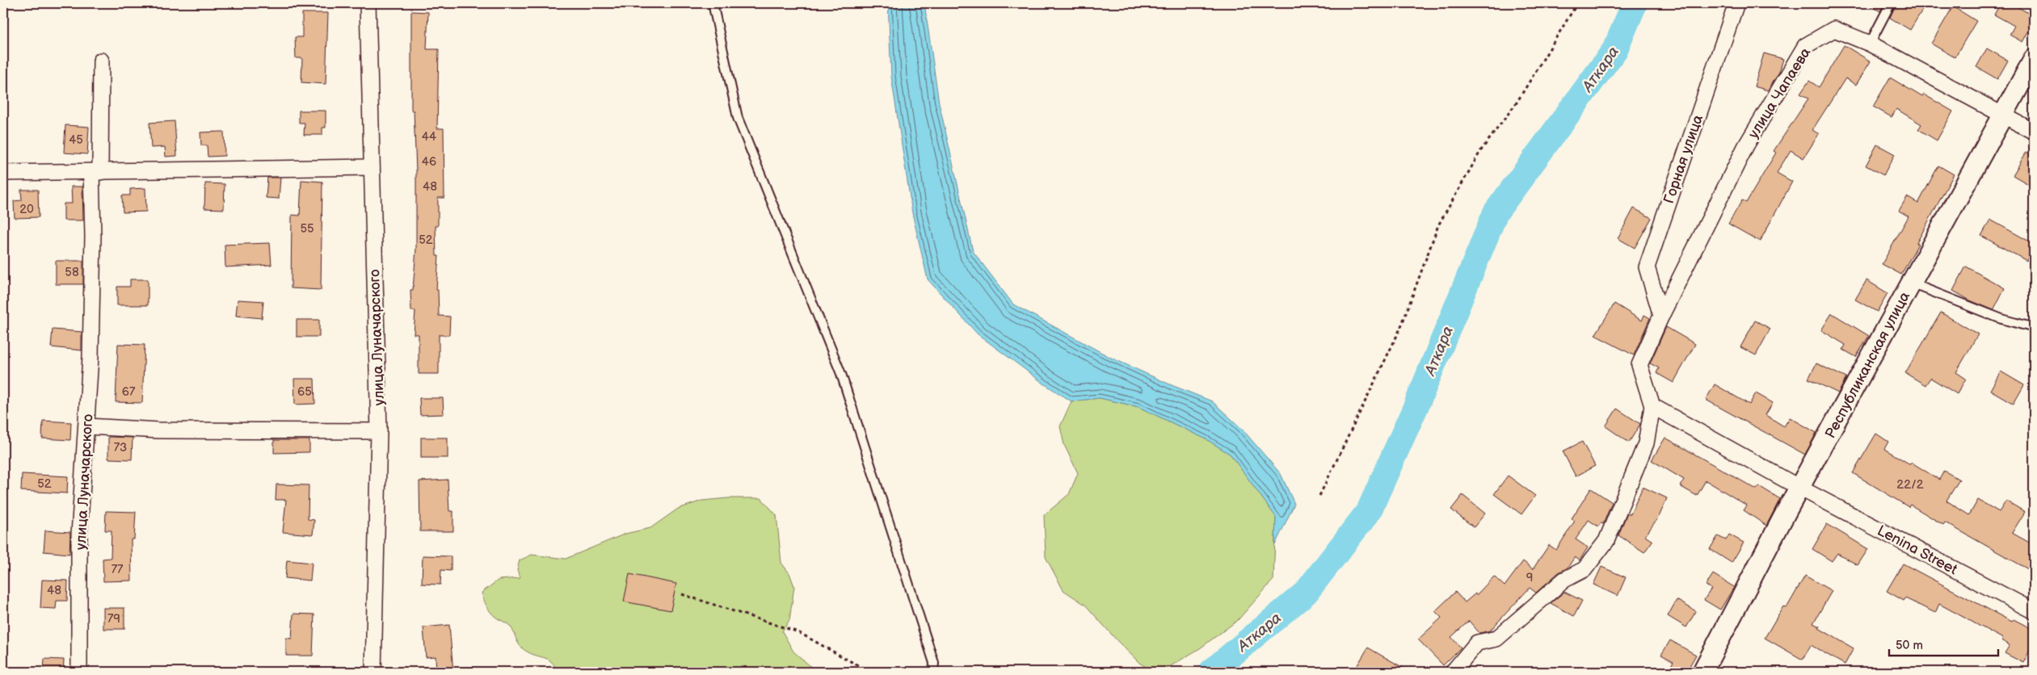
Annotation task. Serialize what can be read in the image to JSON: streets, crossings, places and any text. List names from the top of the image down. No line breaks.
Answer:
{"streets":{"street":["улица Чапаева","Горная улица","улица Луначарского","Республиканская улица","Lenina Street"]},"crossings":[["улица Чапаева","Горная улица"],["улица Чапаева","Республиканская улица"],["Республиканская улица","Lenina Street"]],"water":["Аткара"],"house_numbers":["44","45","46","48","20","55","52","58","67","65","73","52","22/2","77","9","48","79"],"scale_bar":"50 m"}
